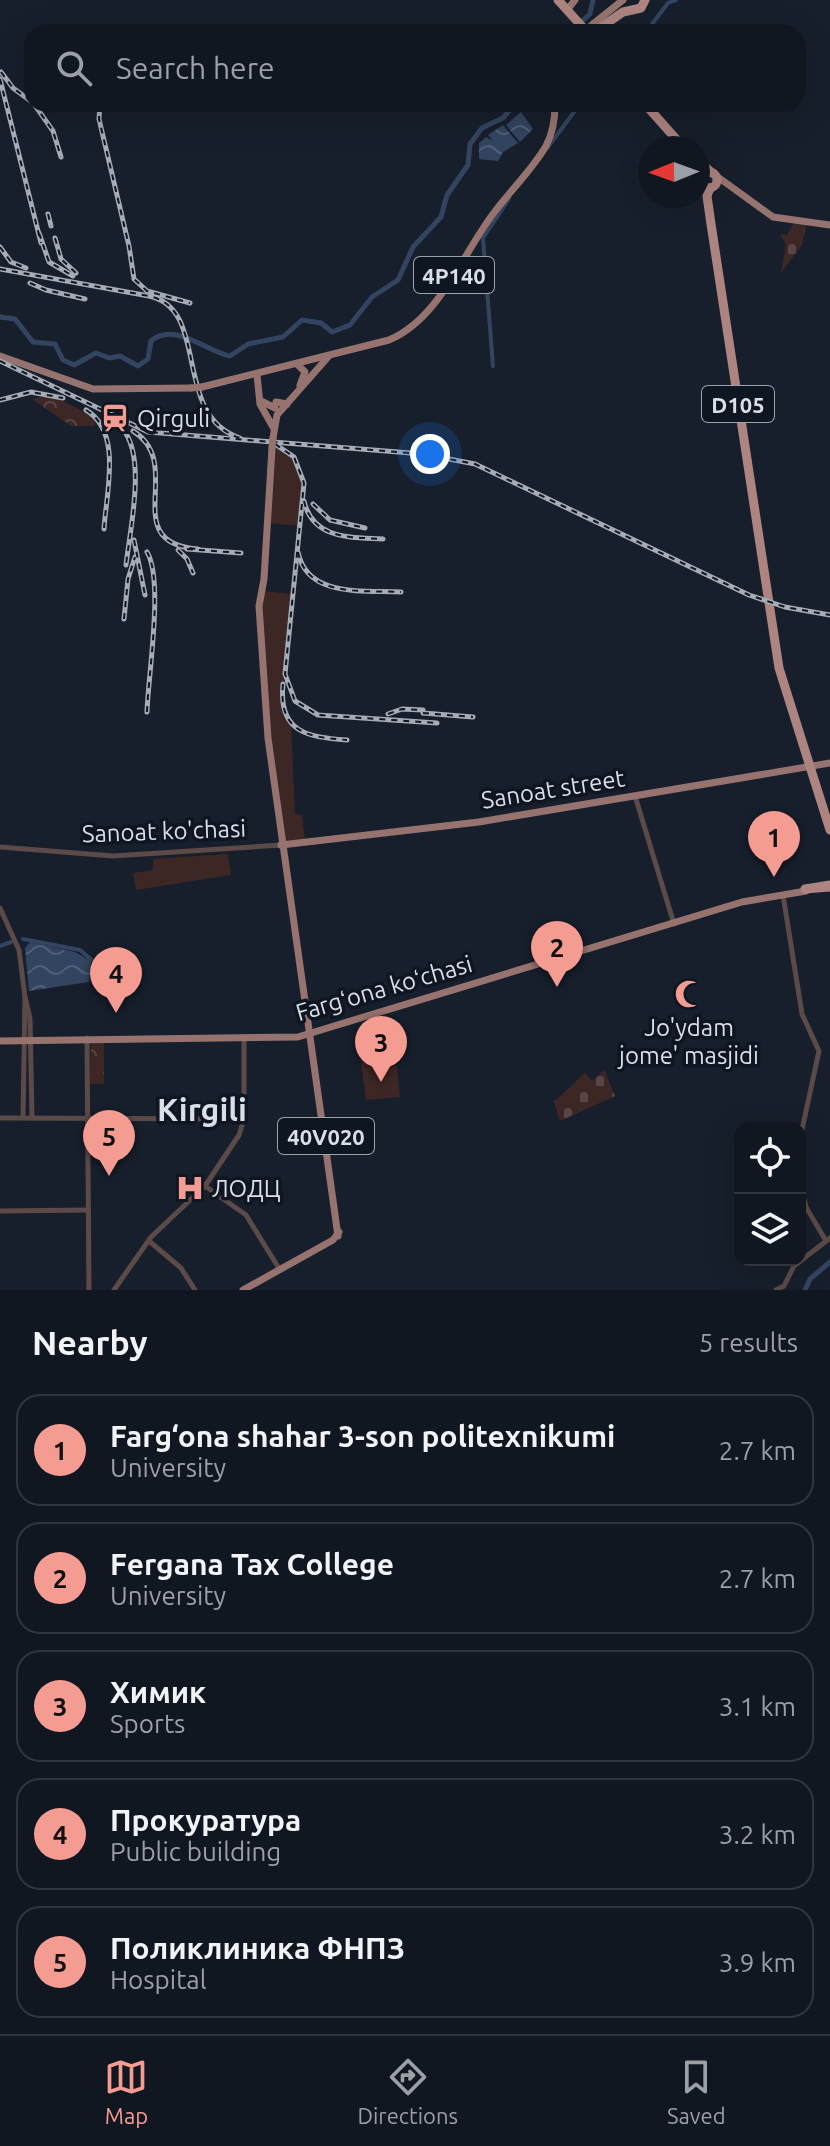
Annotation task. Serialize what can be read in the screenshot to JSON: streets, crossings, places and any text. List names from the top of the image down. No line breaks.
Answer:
{"streets":{"highway":["D105","Fargʻona koʻchasi"],"main road":["4P140","Sanoat street","40V020"],"street":["Sanoat ko'chasi"]},"crossings":[["D105","Sanoat street"],["Sanoat street","Sanoat ko'chasi"],["Fargʻona koʻchasi","40V020"]],"districts":["Kirgili"],"places":{"station":["Qirguli"],"mosque":["Jo'ydam jome' masjidi"],"hospital":["ЛОДЦ"]},"north":"left","page":{"search":"Search here","pins":["1","2","4","3","5"],"heading":["Nearby","5 results"],"list":[{"mark":"1","name":"Farg‘ona shahar 3-son politexnikumi","note":"University","value":"2.7 km"},{"mark":"2","name":"Fergana Tax College","note":"University","value":"2.7 km"},{"mark":"3","name":"Химик","note":"Sports","value":"3.1 km"},{"mark":"4","name":"Прокуратура","note":"Public building","value":"3.2 km"},{"mark":"5","name":"Поликлиника ФНПЗ","note":"Hospital","value":"3.9 km"}],"nav":["Map","Directions","Saved"]}}
